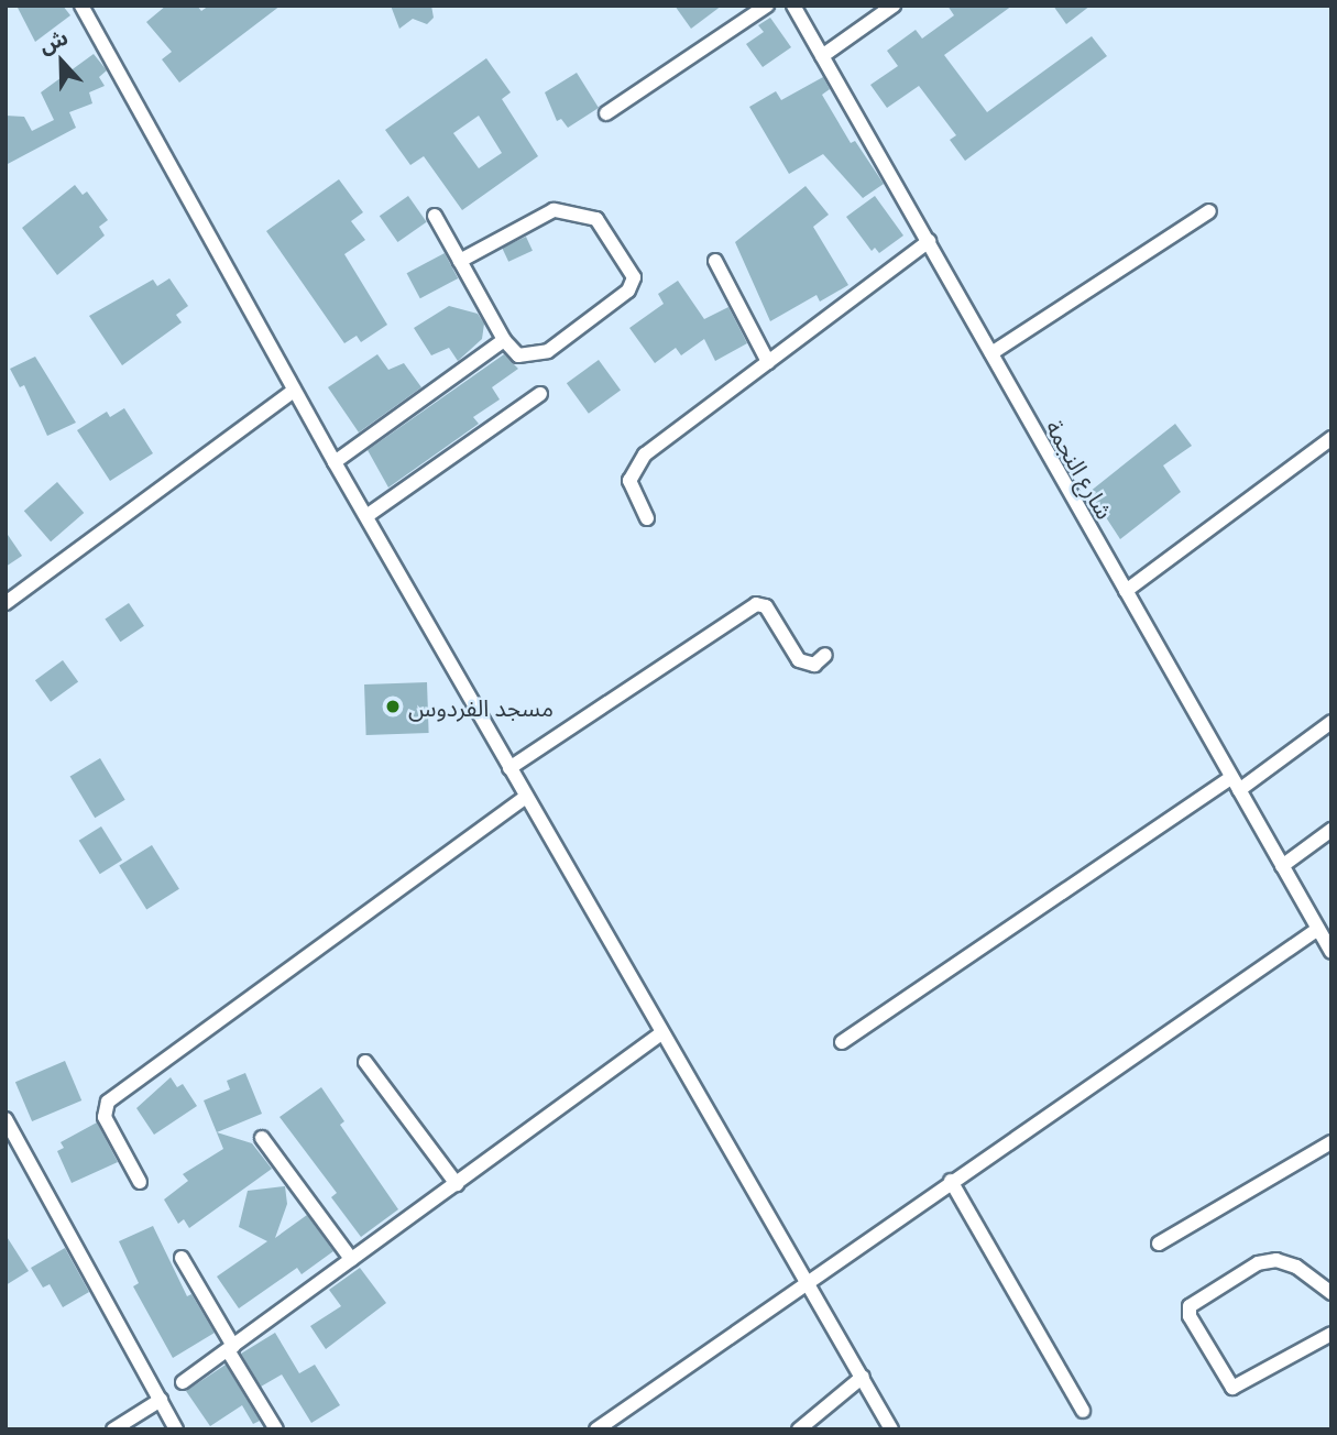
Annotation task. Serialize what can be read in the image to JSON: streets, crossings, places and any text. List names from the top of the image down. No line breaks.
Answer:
{"streets":{"street":["شارع النجمة"]},"places":["مسجد الفردوس"],"north":"top"}
